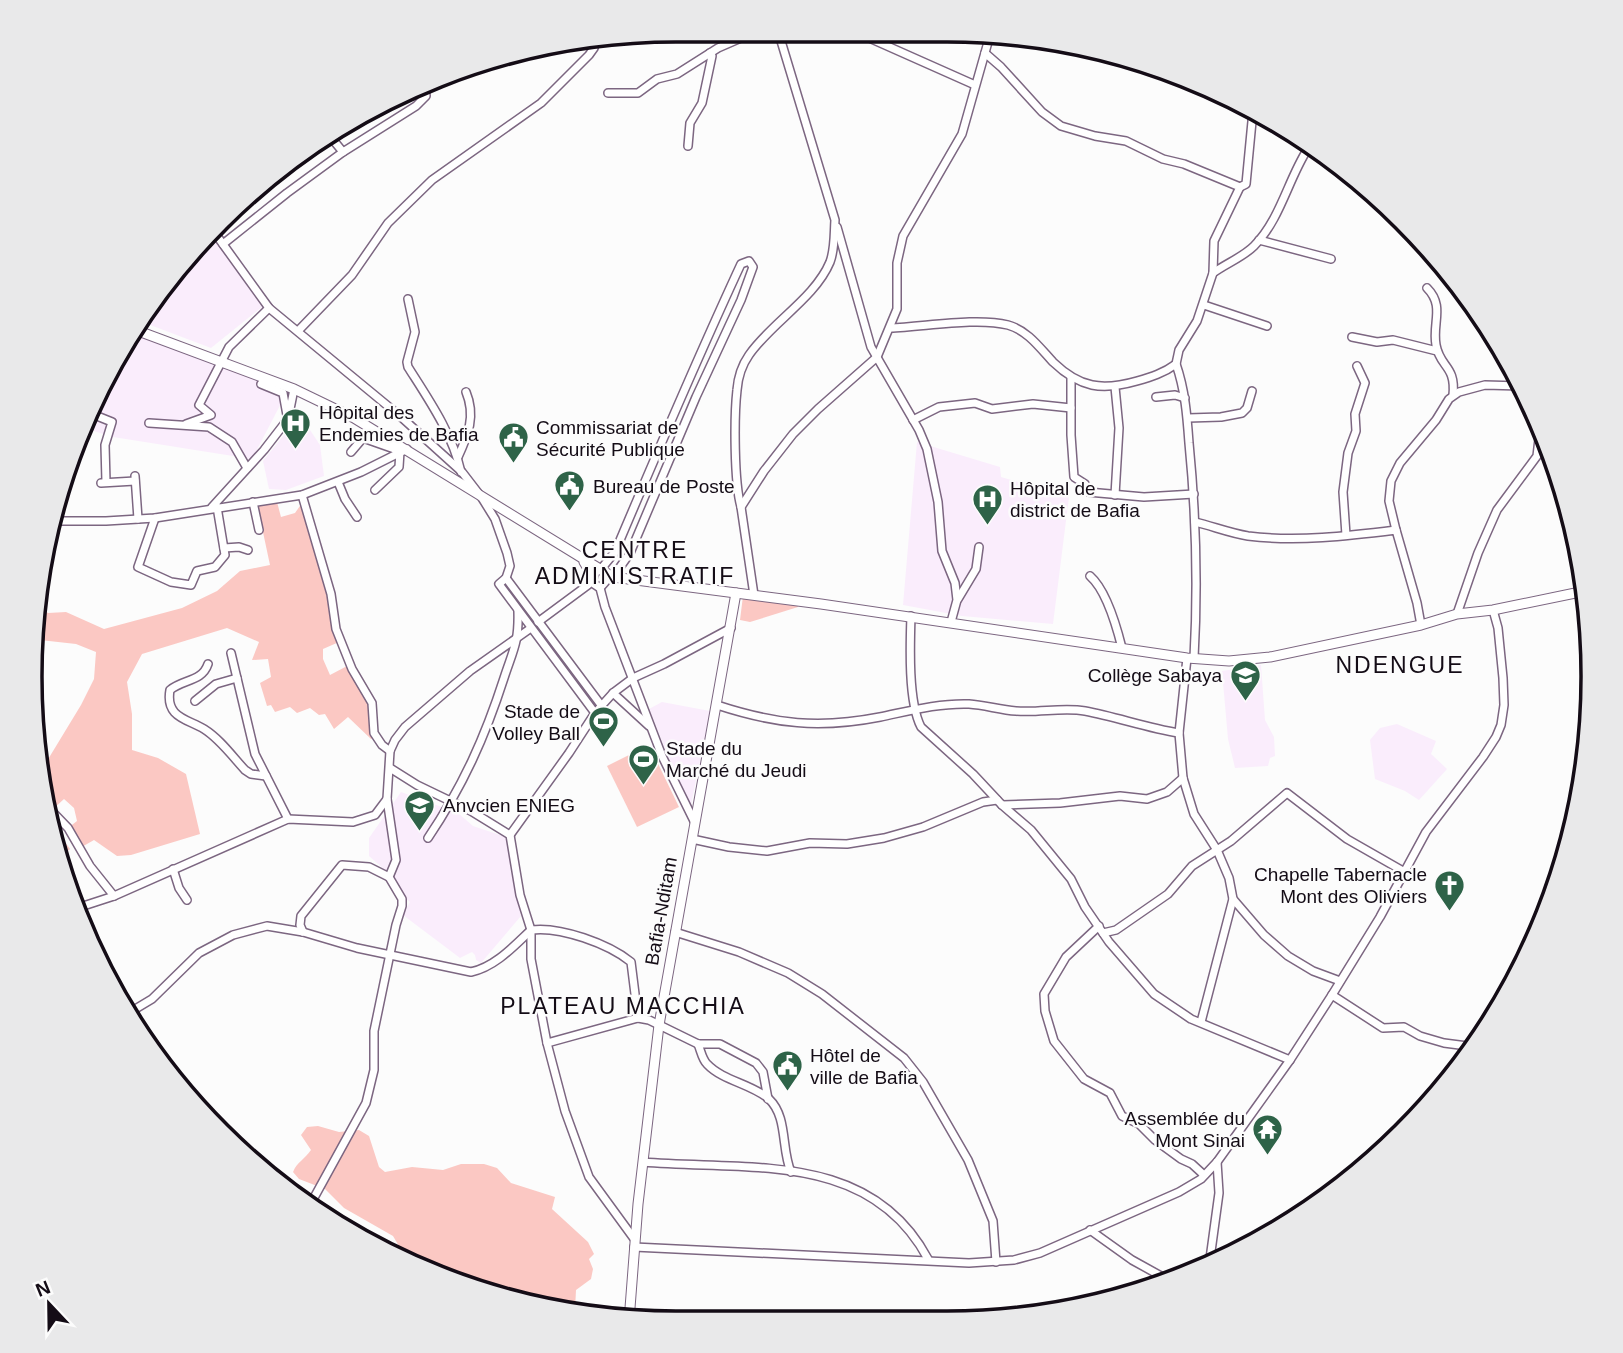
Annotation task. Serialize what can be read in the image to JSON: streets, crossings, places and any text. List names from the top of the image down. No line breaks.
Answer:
{"streets":{"main road":["Bafia-Nditam"]},"districts":["CENTRE ADMINISTRATIF","NDENGUE","PLATEAU MACCHIA"],"places":{"hospital":["Hôpital des Endemies de Bafia","Hôpital de district de Bafia"],"public building":["Commissariat de Sécurité Publique","Bureau de Poste","Hôtel de ville de Bafia"],"school or university":["Collège Sabaya","Anvcien ENIEG"],"sports":["Stade de Volley Ball","Stade du Marché du Jeudi"],"church":["Chapelle Tabernacle Mont des Oliviers"],"temple":["Assemblée du Mont Sinai"]},"north":"top"}
